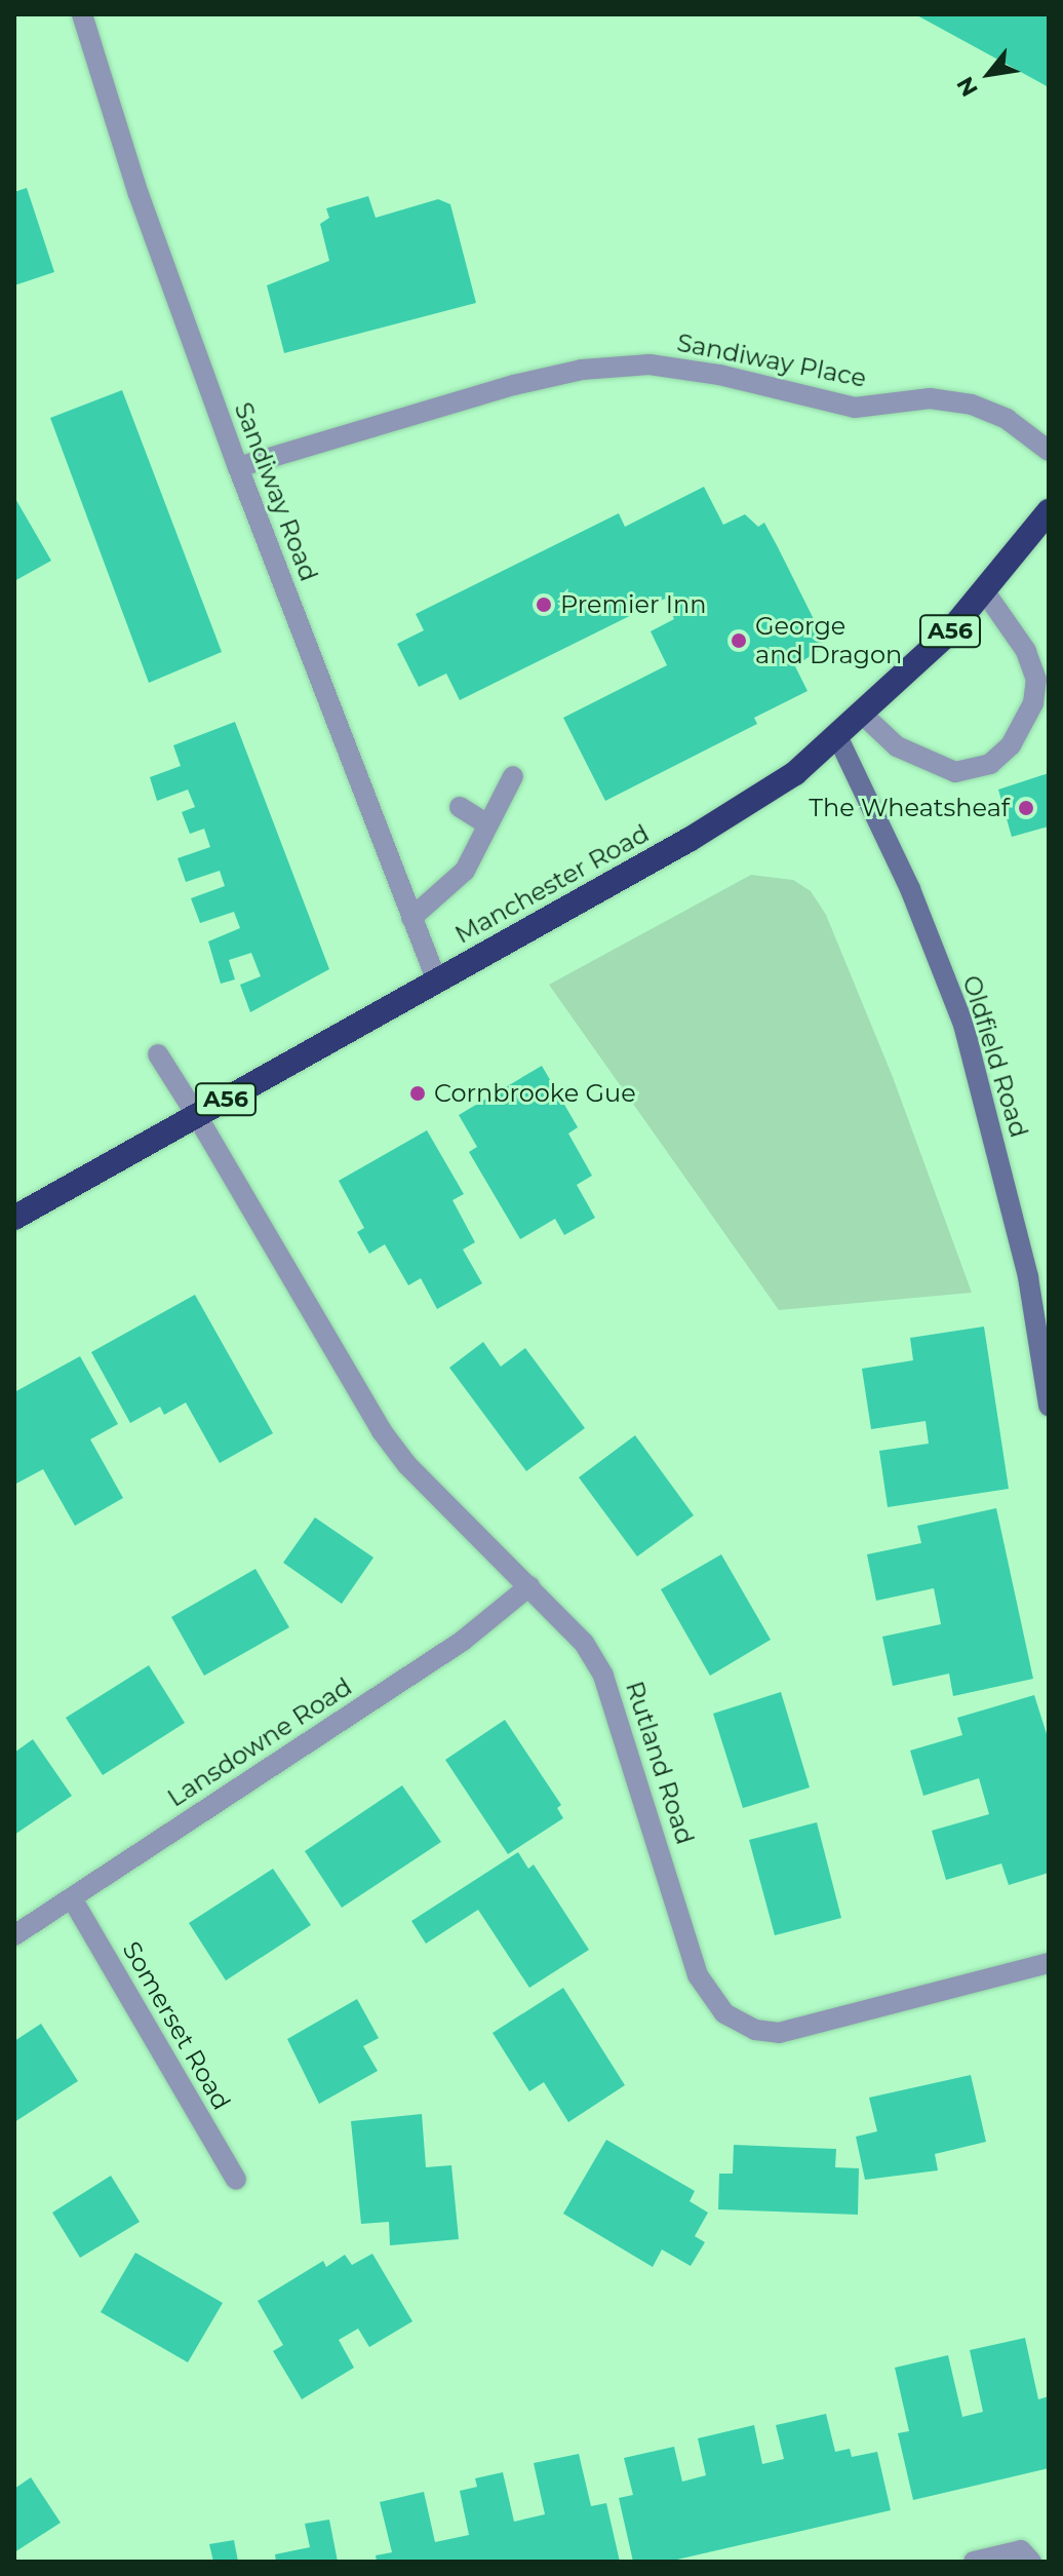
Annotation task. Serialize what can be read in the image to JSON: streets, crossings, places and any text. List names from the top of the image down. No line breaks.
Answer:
{"streets":{"highway":["A56","Manchester Road"],"street":["Sandiway Place","Sandiway Road","Oldfield Road","Lansdowne Road","Rutland Road","Somerset Road"]},"crossings":[["Sandiway Place","Sandiway Road"],["Sandiway Road","Manchester Road"],["Manchester Road","Oldfield Road"],["Manchester Road","Rutland Road"],["Lansdowne Road","Rutland Road"],["Lansdowne Road","Somerset Road"]],"places":["Premier Inn","George and Dragon","The Wheatsheaf","Cornbrooke Gue"],"north":"bottom left"}
